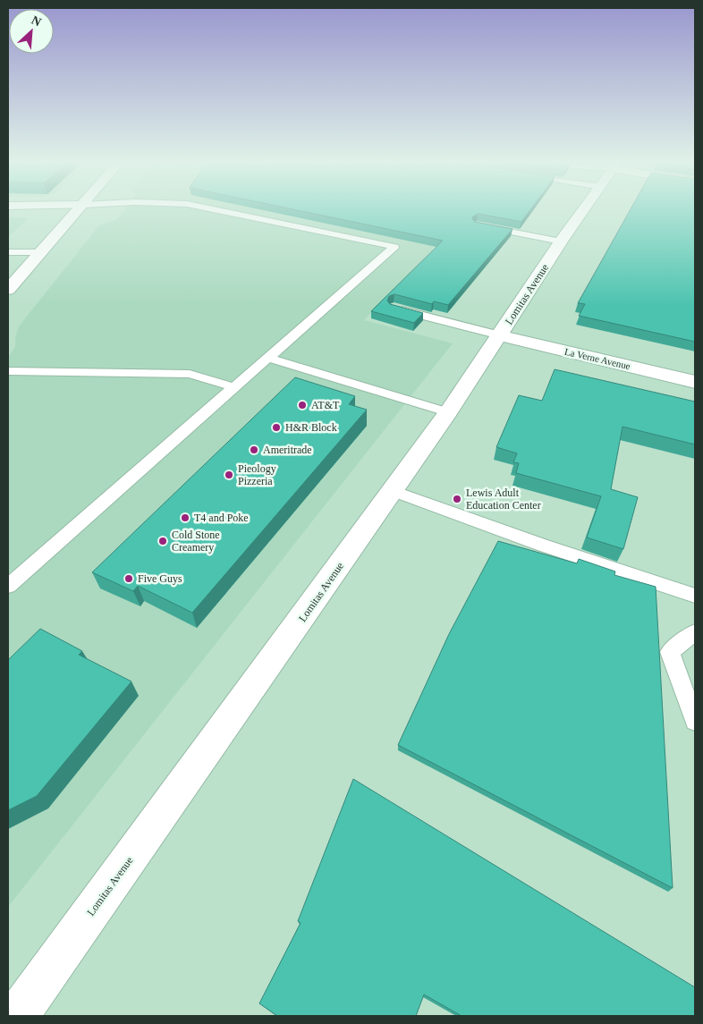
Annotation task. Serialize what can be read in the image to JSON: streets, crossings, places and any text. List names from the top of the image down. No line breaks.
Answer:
{"streets":{"street":["Lomitas Avenue","La Verne Avenue"]},"crossings":[["Lomitas Avenue","La Verne Avenue"]],"places":["AT&T","H&R Block","Ameritrade","Pieology Pizzeria","Lewis Adult Education Center","T4 and Poke","Cold Stone Creamery","Five Guys"],"north":"top right"}
